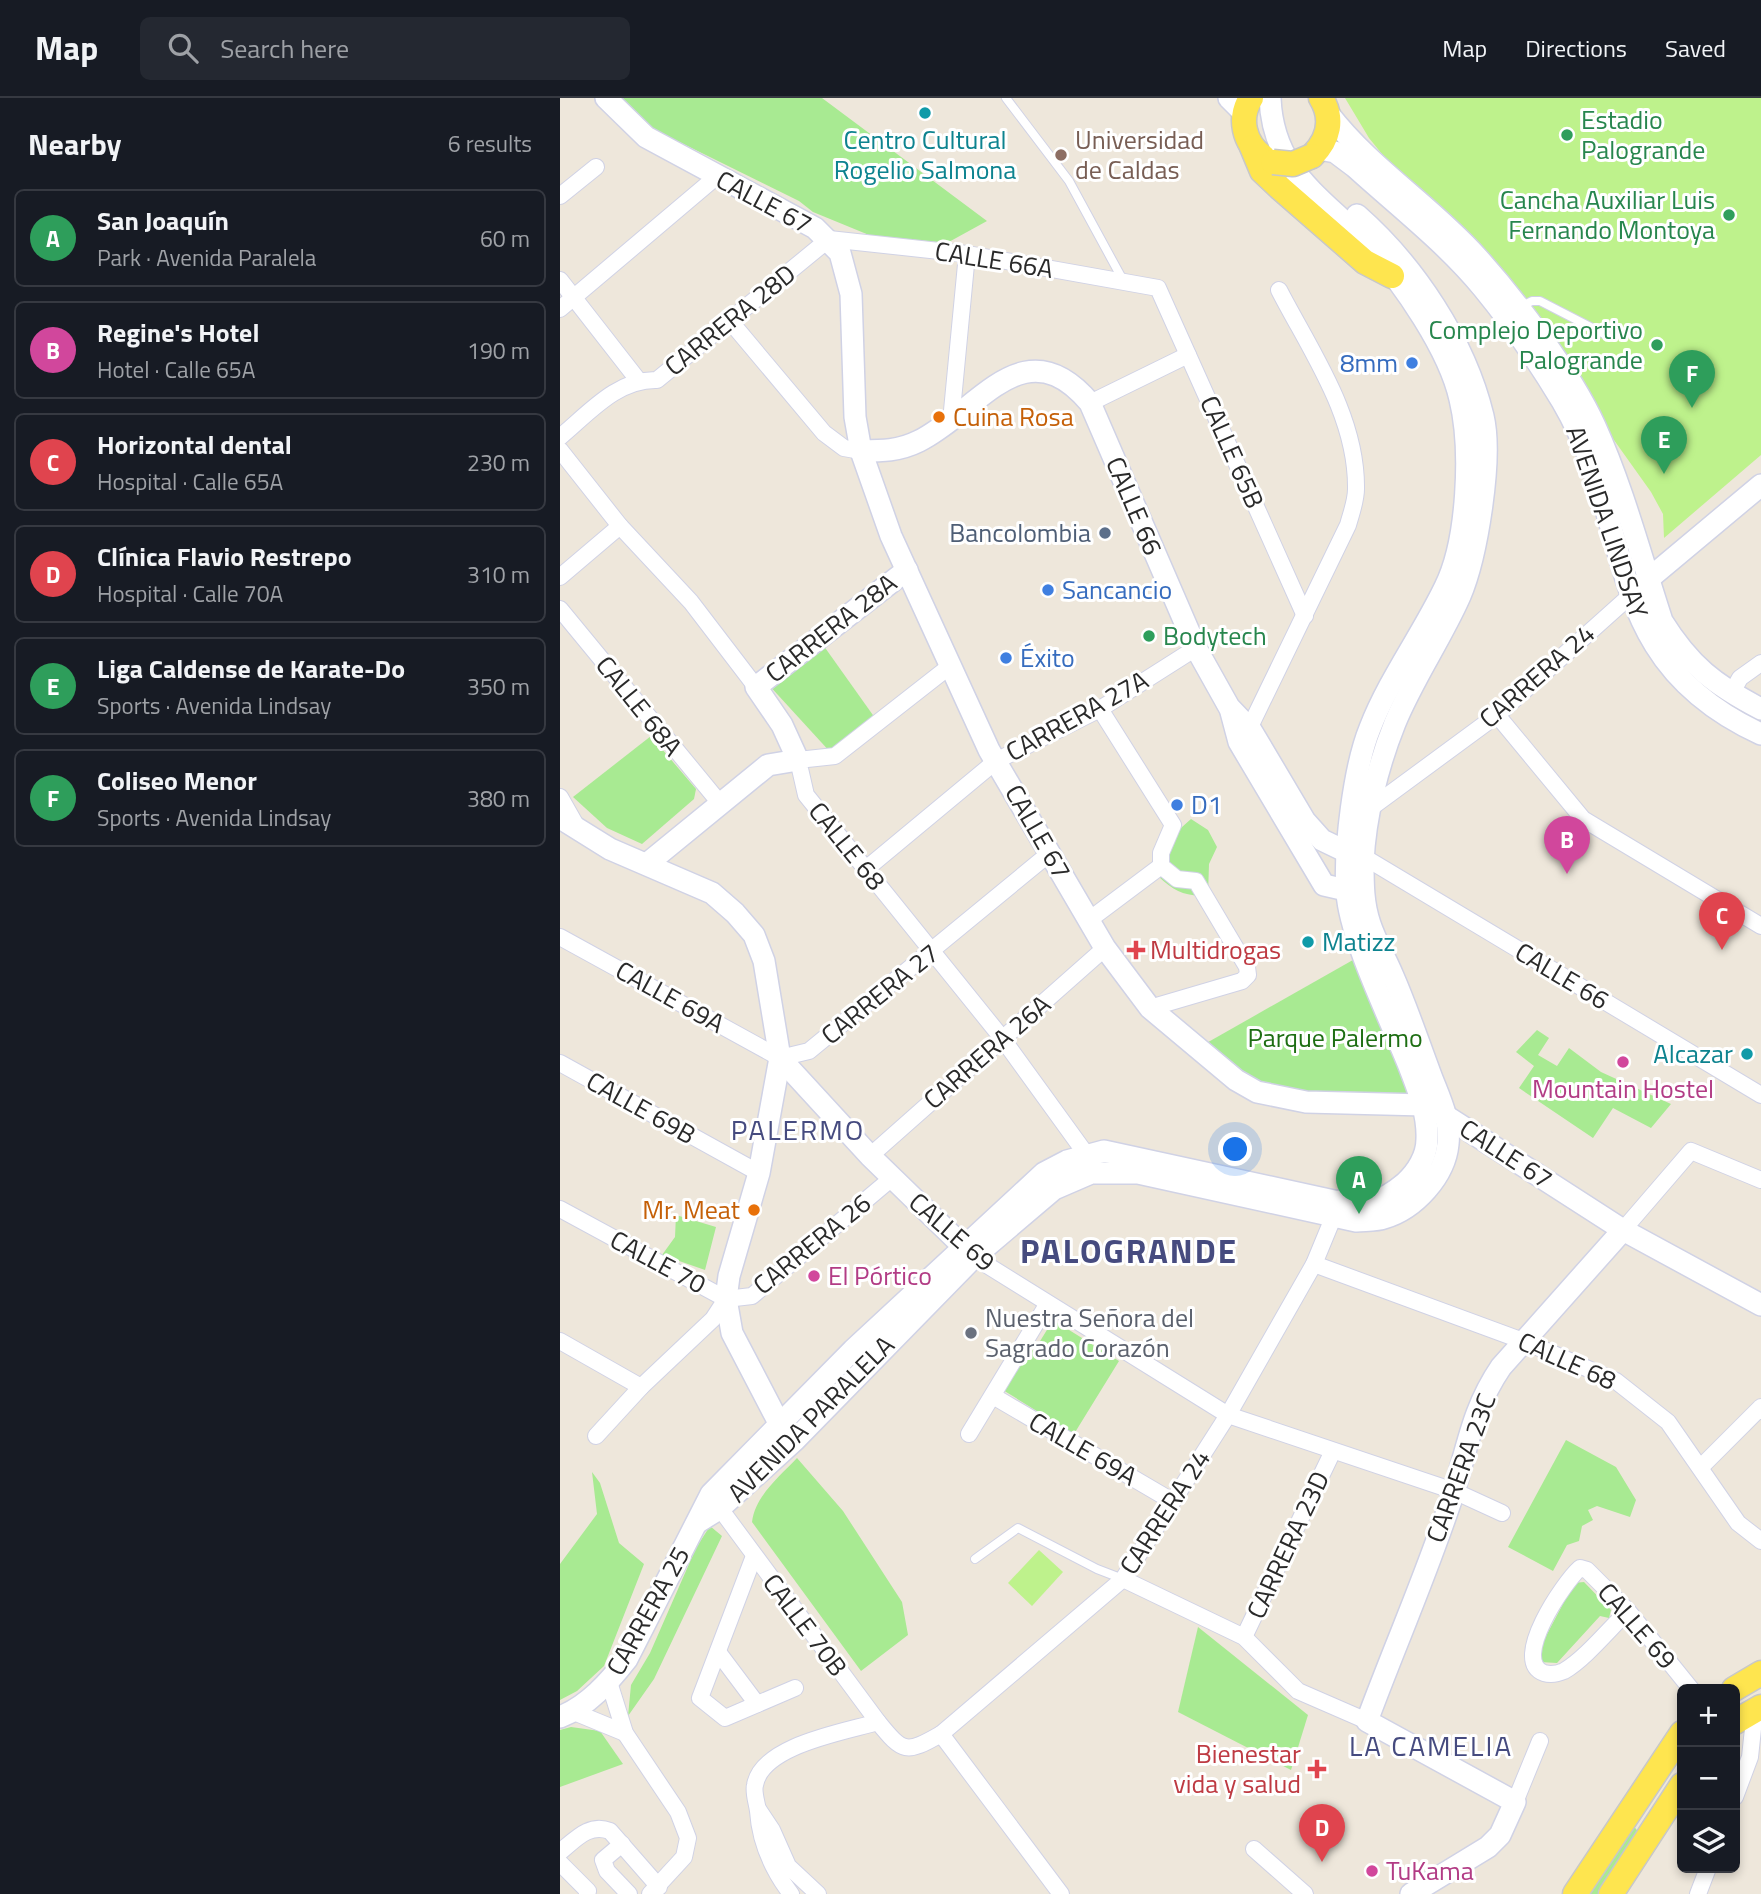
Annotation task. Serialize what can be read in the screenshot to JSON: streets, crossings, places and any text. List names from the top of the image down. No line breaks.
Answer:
{"streets":{"street":["CALLE 67","CALLE 66A","CARRERA 28D","CALLE 65B","CALLE 66","AVENIDA LINDSAY","CARRERA 28A","CARRERA 24","CALLE 68A","CARRERA 27A","CALLE 68","CARRERA 27","CALLE 69A","CARRERA 26A","CALLE 69B","CALLE 69","CARRERA 26","CALLE 70","AVENIDA PARALELA","CARRERA 23C","CARRERA 23D","CARRERA 25","CALLE 70B"]},"crossings":[["CALLE 67","CALLE 66A"],["CALLE 67","CARRERA 28D"],["CALLE 67","CARRERA 28A"],["CALLE 67","CARRERA 27A"],["CALLE 67","CARRERA 27"],["CALLE 67","CARRERA 26A"],["CALLE 67","AVENIDA PARALELA"],["CALLE 67","CARRERA 23C"],["CALLE 66A","CARRERA 28D"],["CALLE 66A","CALLE 65B"],["CALLE 66","CARRERA 27A"],["CALLE 66","AVENIDA PARALELA"],["AVENIDA LINDSAY","CARRERA 24"],["CARRERA 28A","CALLE 68"],["CARRERA 24","CALLE 68"],["CARRERA 24","CALLE 69A"],["CARRERA 24","CALLE 69"],["CARRERA 24","AVENIDA PARALELA"],["CARRERA 24","CALLE 70B"],["CARRERA 27A","CALLE 68"],["CALLE 68","CARRERA 27"],["CALLE 68","CARRERA 26A"],["CALLE 68","AVENIDA PARALELA"],["CALLE 68","CARRERA 23C"],["CARRERA 27","CALLE 69A"],["CARRERA 27","CALLE 69"],["CALLE 69A","CALLE 69"],["CARRERA 26A","CALLE 69"],["CALLE 69","CARRERA 26"],["CALLE 69","AVENIDA PARALELA"],["CALLE 69","CARRERA 23C"],["CALLE 69","CARRERA 23D"],["CARRERA 26","CALLE 70"],["CALLE 70","AVENIDA PARALELA"],["AVENIDA PARALELA","CARRERA 25"],["AVENIDA PARALELA","CALLE 70B"]],"districts":["PALERMO","PALOGRANDE","LA CAMELIA"],"parks":["Parque Palermo"],"places":{"other":["Centro Cultural Rogelio Salmona","Estadio Palogrande","Universidad de Caldas","Cancha Auxiliar Luis Fernando Montoya","Complejo Deportivo Palogrande","8mm","Cuina Rosa","Bancolombia","Sancancio","Bodytech","Éxito","D1","Matizz","Alcazar","Mountain Hostel","Mr. Meat","El Pórtico","Nuestra Señora del Sagrado Corazón","TuKama"],"health":["Multidrogas","Bienestar vida y salud"]},"page":{"header":"Map","search":"Search here","nav":["Map","Directions","Saved"],"heading":["Nearby","6 results"],"list":[{"mark":"A","name":"San Joaquín","note":"Park · Avenida Paralela","value":"60 m"},{"mark":"B","name":"Regine's Hotel","note":"Hotel · Calle 65A","value":"190 m"},{"mark":"C","name":"Horizontal dental","note":"Hospital · Calle 65A","value":"230 m"},{"mark":"D","name":"Clínica Flavio Restrepo","note":"Hospital · Calle 70A","value":"310 m"},{"mark":"E","name":"Liga Caldense de Karate-Do","note":"Sports · Avenida Lindsay","value":"350 m"},{"mark":"F","name":"Coliseo Menor","note":"Sports · Avenida Lindsay","value":"380 m"}],"pins":["F","E","B","C","A","D"],"map_buttons":["+","−"]}}
